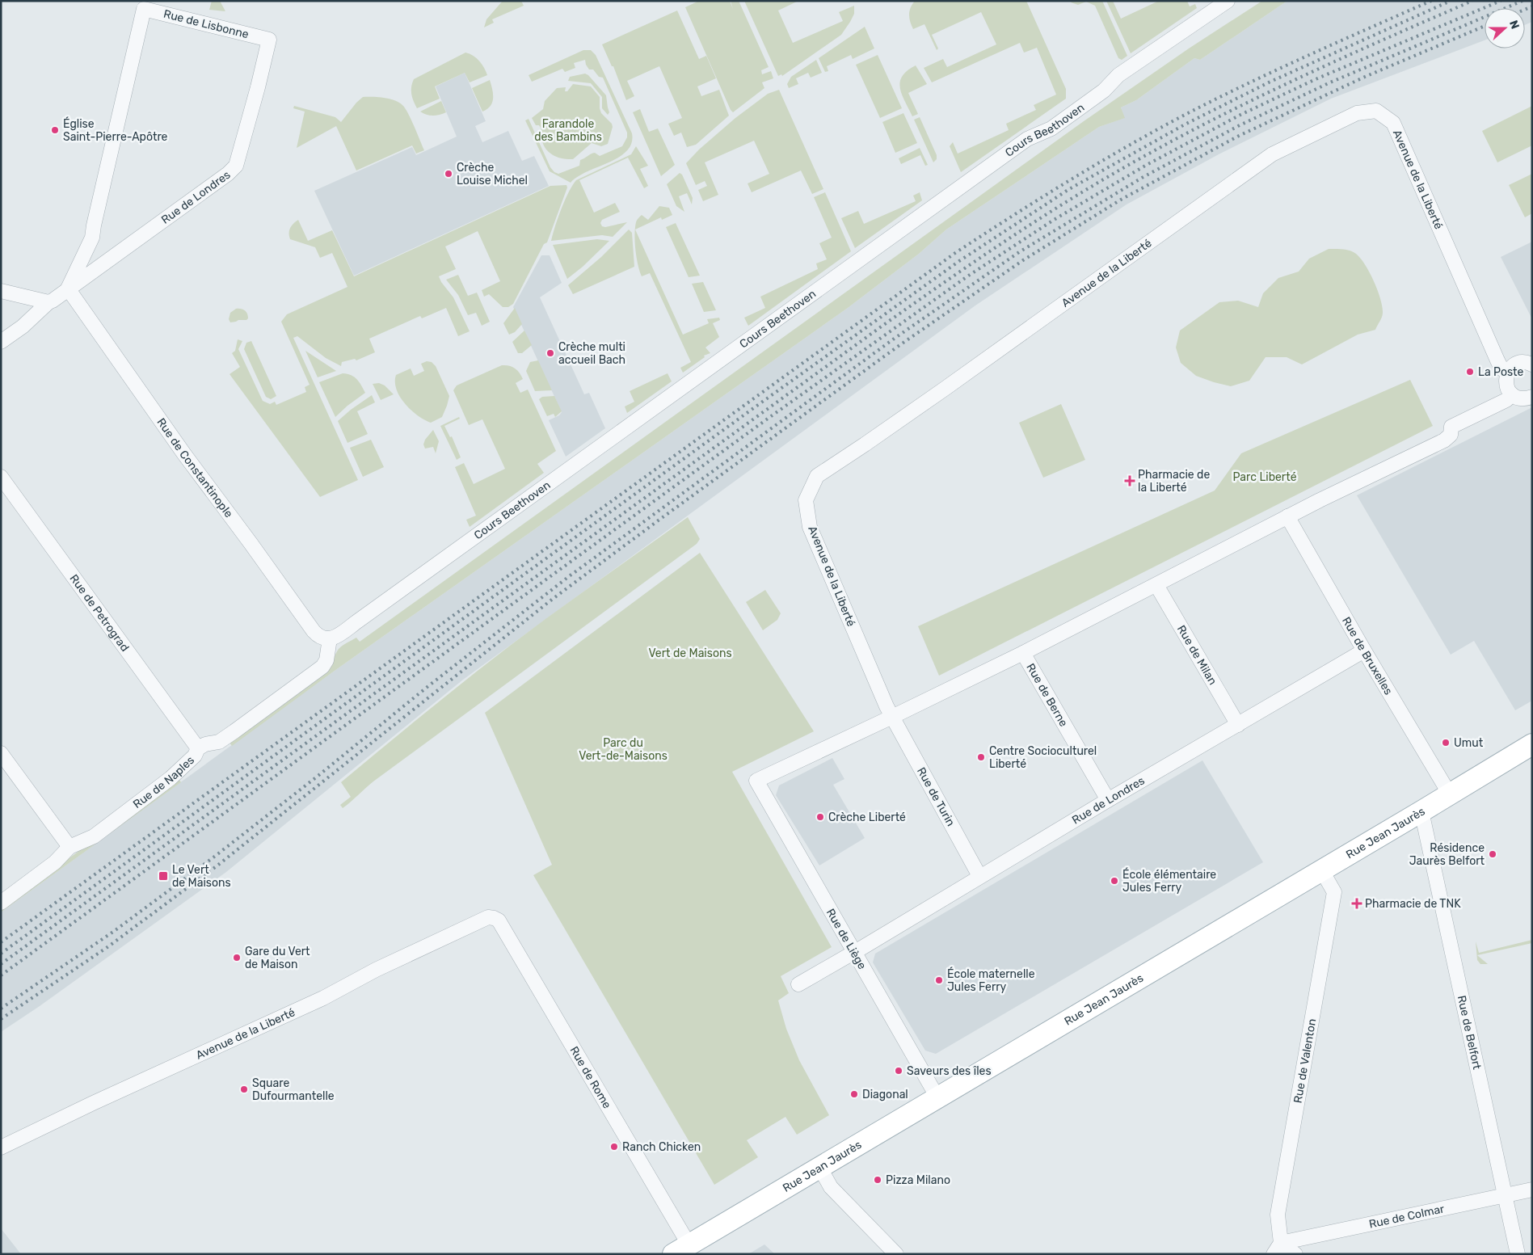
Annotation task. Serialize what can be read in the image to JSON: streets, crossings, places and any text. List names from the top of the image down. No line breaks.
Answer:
{"streets":{"main road":["Rue Jean Jaurès"],"street":["Rue de Lisbonne","Cours Beethoven","Avenue de la Liberté","Rue de Londres","Rue de Constantinople","Rue de Petrograd","Rue de Milan","Rue de Bruxelles","Rue de Berne","Rue de Naples","Rue de Turin","Rue de Liège","Rue de Belfort","Rue de Valenton","Rue de Rome","Rue de Colmar"]},"crossings":[["Rue de Lisbonne","Rue de Londres"],["Rue de Lisbonne","Rue de Constantinople"],["Cours Beethoven","Rue de Constantinople"],["Cours Beethoven","Rue de Naples"],["Avenue de la Liberté","Rue de Turin"],["Avenue de la Liberté","Rue de Liège"],["Avenue de la Liberté","Rue de Rome"],["Rue de Londres","Rue de Constantinople"],["Rue de Londres","Rue de Milan"],["Rue de Londres","Rue de Bruxelles"],["Rue de Londres","Rue de Berne"],["Rue de Londres","Rue de Turin"],["Rue de Londres","Rue de Liège"],["Rue de Constantinople","Rue de Naples"],["Rue de Petrograd","Rue de Naples"],["Rue de Bruxelles","Rue Jean Jaurès"],["Rue de Turin","Rue de Liège"],["Rue Jean Jaurès","Rue de Liège"],["Rue Jean Jaurès","Rue de Belfort"],["Rue Jean Jaurès","Rue de Valenton"],["Rue Jean Jaurès","Rue de Rome"],["Rue de Belfort","Rue de Colmar"],["Rue de Valenton","Rue de Colmar"]],"parks":["Farandole des Bambins","Parc Liberté","Vert de Maisons","Parc du Vert-de-Maisons"],"places":{"other":["Église Saint-Pierre-Apôtre","Crèche Louise Michel","Crèche multi accueil Bach","La Poste","Umut","Centre Socioculturel Liberté","Crèche Liberté","Résidence Jaurès Belfort","École élémentaire Jules Ferry","Gare du Vert de Maison","École maternelle Jules Ferry","Saveurs des îles","Square Dufourmantelle","Diagonal","Ranch Chicken","Pizza Milano"],"health":["Pharmacie de la Liberté","Pharmacie de TNK"],"transit":["Le Vert de Maisons"]},"north":"right"}
